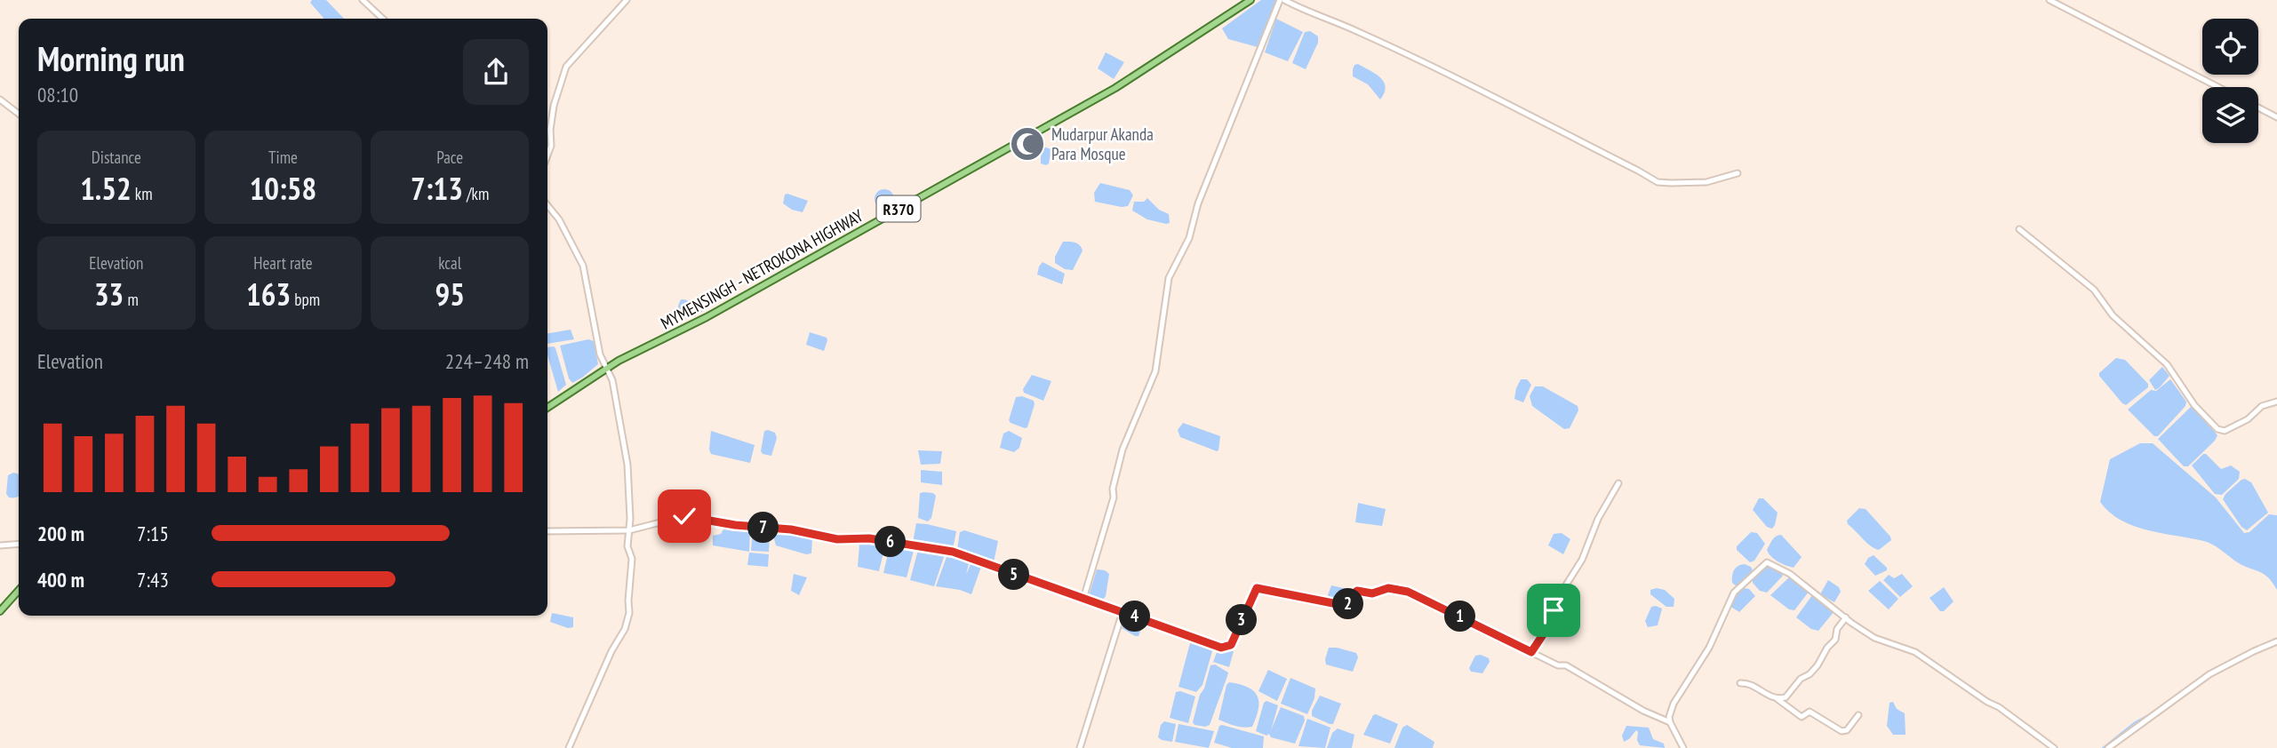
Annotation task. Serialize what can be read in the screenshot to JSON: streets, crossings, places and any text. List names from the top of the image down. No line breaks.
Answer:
{"streets":{"main road":["R370","MYMENSINGH - NETROKONA HIGHWAY"]},"places":{"mosque":["Mudarpur Akanda Para Mosque"]},"page":{"heading":["Morning run","08:10"],"stats":[["Distance","1.52 km"],["Time","10:58"],["Pace","7:13 /km"],["Elevation","33 m"],["Heart rate","163 bpm"],["kcal","95"]],"chart":["Elevation","224–248 m"],"list":[{"name":"200 m","note":"7:15"},{"name":"400 m","note":"7:43"}],"pins":["7","6","5","2","1","4","3"]}}
